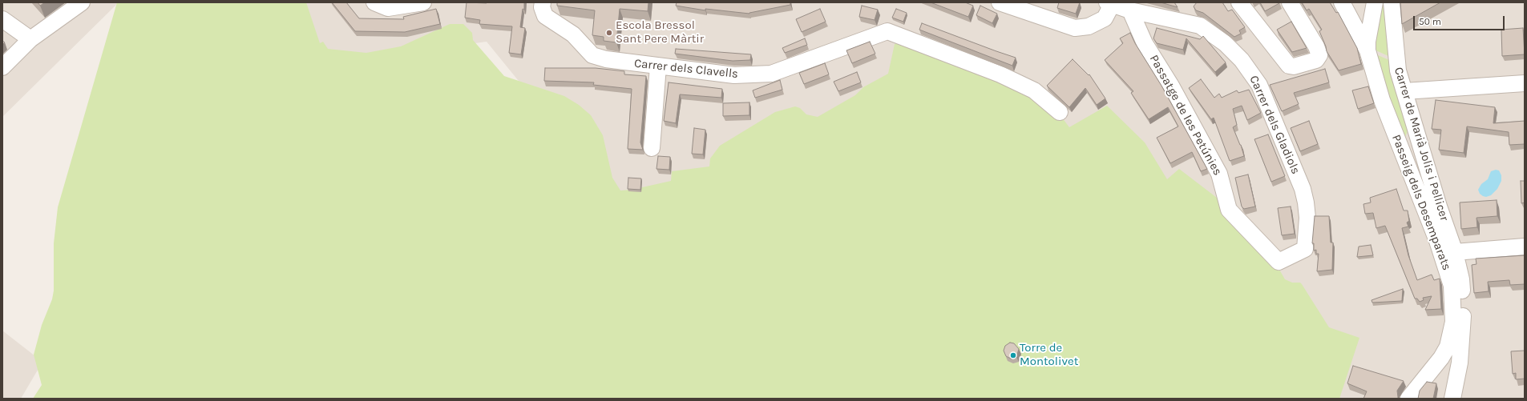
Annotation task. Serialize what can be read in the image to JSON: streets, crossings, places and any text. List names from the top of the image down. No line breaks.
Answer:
{"streets":{"street":["Carrer dels Clavells","Passatge de les Petúnies","Carrer dels Gladiols","Carrer de Marià Jolis i Pellicer","Passeig dels Desemparats"]},"crossings":[["Passatge de les Petúnies","Carrer dels Gladiols"]],"places":["Escola Bressol Sant Pere Màrtir","Torre de Montolivet"],"scale_bar":"50 m"}
